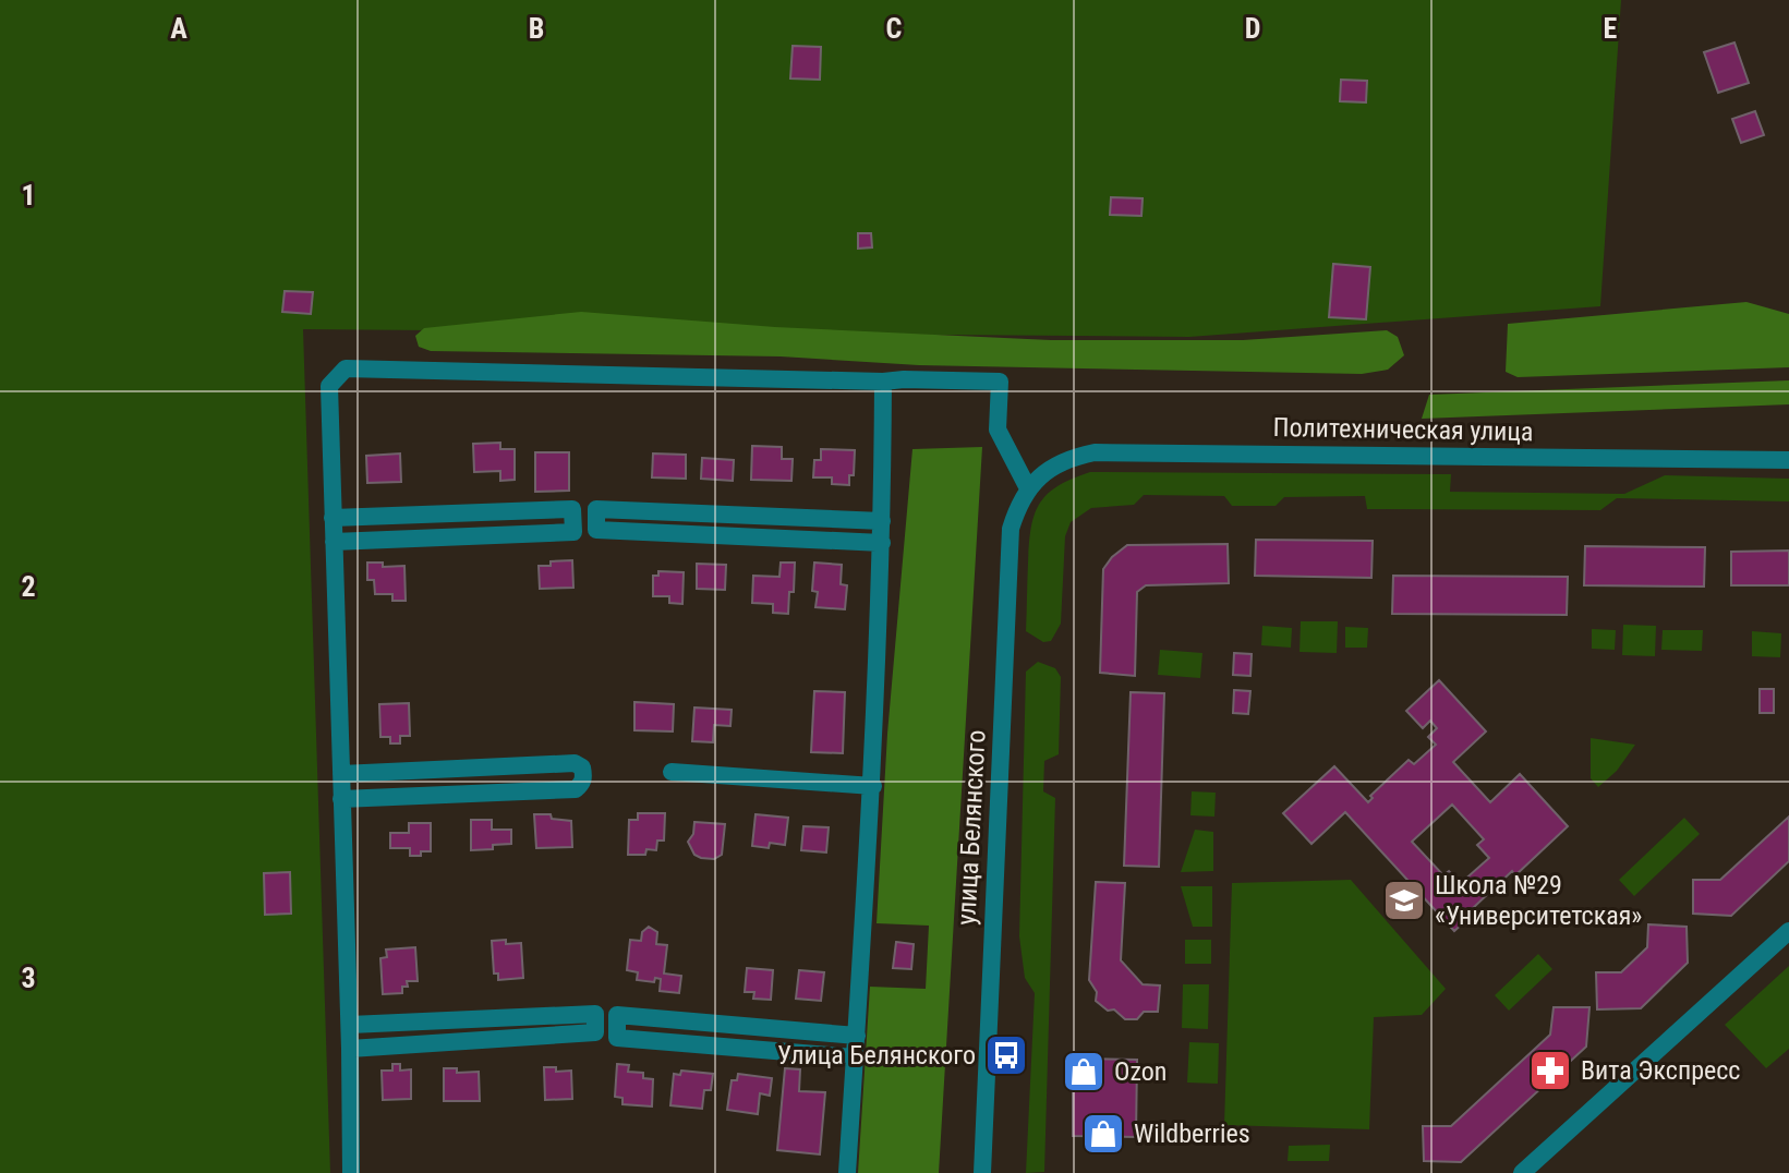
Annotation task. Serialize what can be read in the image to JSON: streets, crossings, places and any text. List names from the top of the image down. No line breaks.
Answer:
{"streets":{"street":["Политехническая улица","улица Белянского"]},"crossings":[["Политехническая улица","улица Белянского"]],"places":{"school or university":["Школа №29 «Университетская»"],"bus stop":["Улица Белянского"],"pharmacy":["Вита Экспресс"],"shop":["Ozon","Wildberries"]},"grid":{"columns":["A","B","C","D","E"],"rows":["1","2","3"]}}
